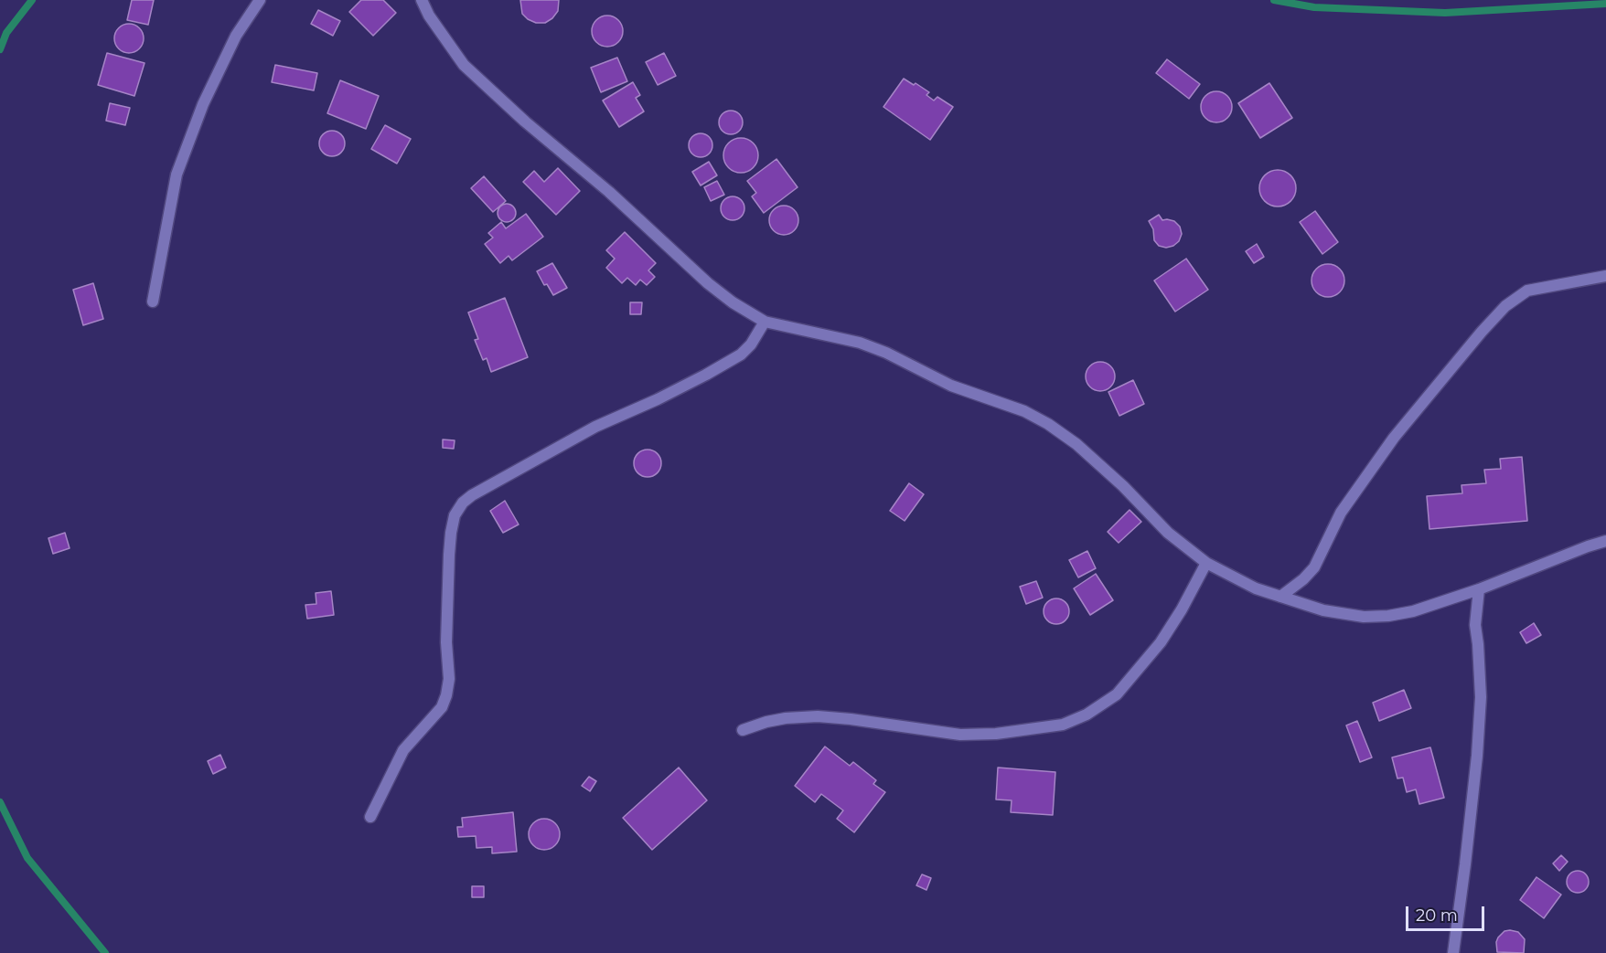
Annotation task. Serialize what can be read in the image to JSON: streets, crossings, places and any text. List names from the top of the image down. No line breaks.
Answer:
{"scale_bar":"20 m"}
